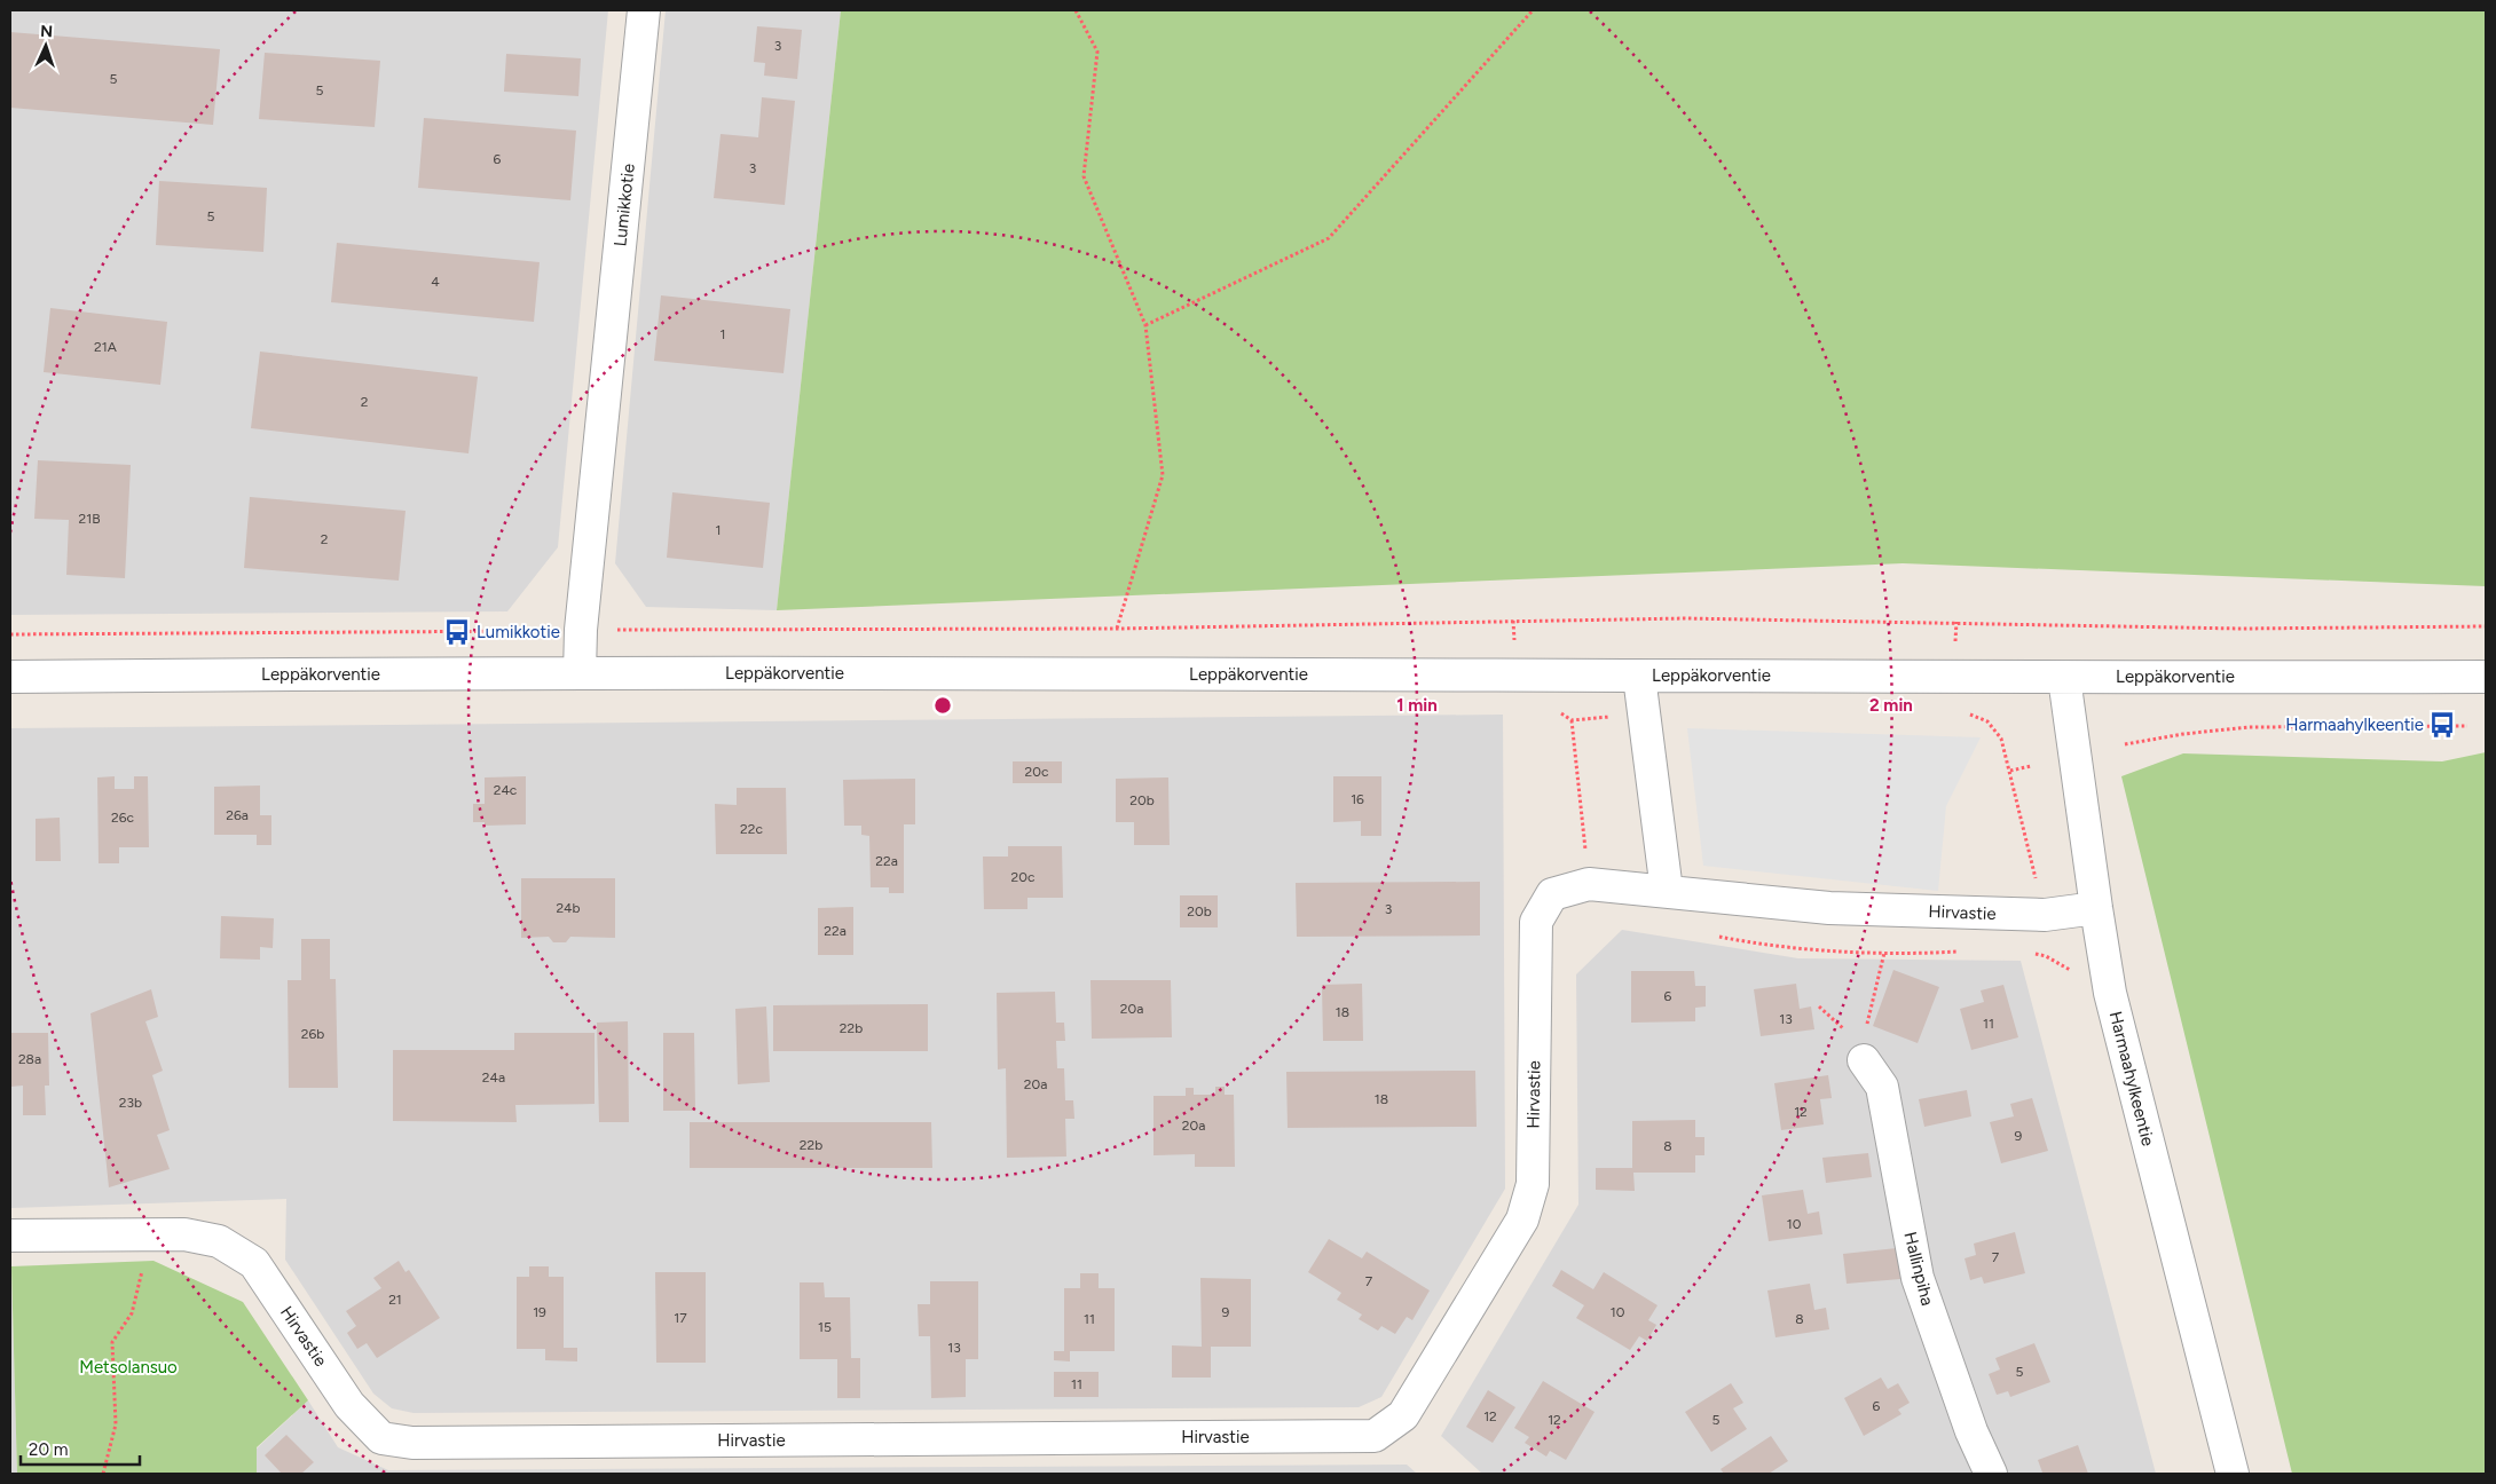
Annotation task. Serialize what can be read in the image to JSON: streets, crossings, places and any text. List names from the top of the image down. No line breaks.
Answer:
{"streets":{"street":["Lumikkotie","Leppäkorventie","Hirvastie","Harmaahylkeentie","Hallinpiha"]},"crossings":[["Lumikkotie","Leppäkorventie"],["Leppäkorventie","Harmaahylkeentie"],["Hirvastie","Harmaahylkeentie"]],"parks":["Metsolansuo"],"places":{"bus stop":["Lumikkotie","Harmaahylkeentie"]},"house_numbers":["3","5","5","6","3","5","4","1","21A","2","21B","1","2","20c","24c","16","20b","26a","26c","22c","22a","20c","24b","3","20b","22a","6","20a","18","13","11","22b","26b","28a","24a","20a","18","23b","12","20a","9","22b","8","10","7","7","21","19","9","10","17","11","8","15","13","5","11","6","12","12","5"],"scale_bar":"20 m","north":"top","rings":["1 min","2 min"]}
